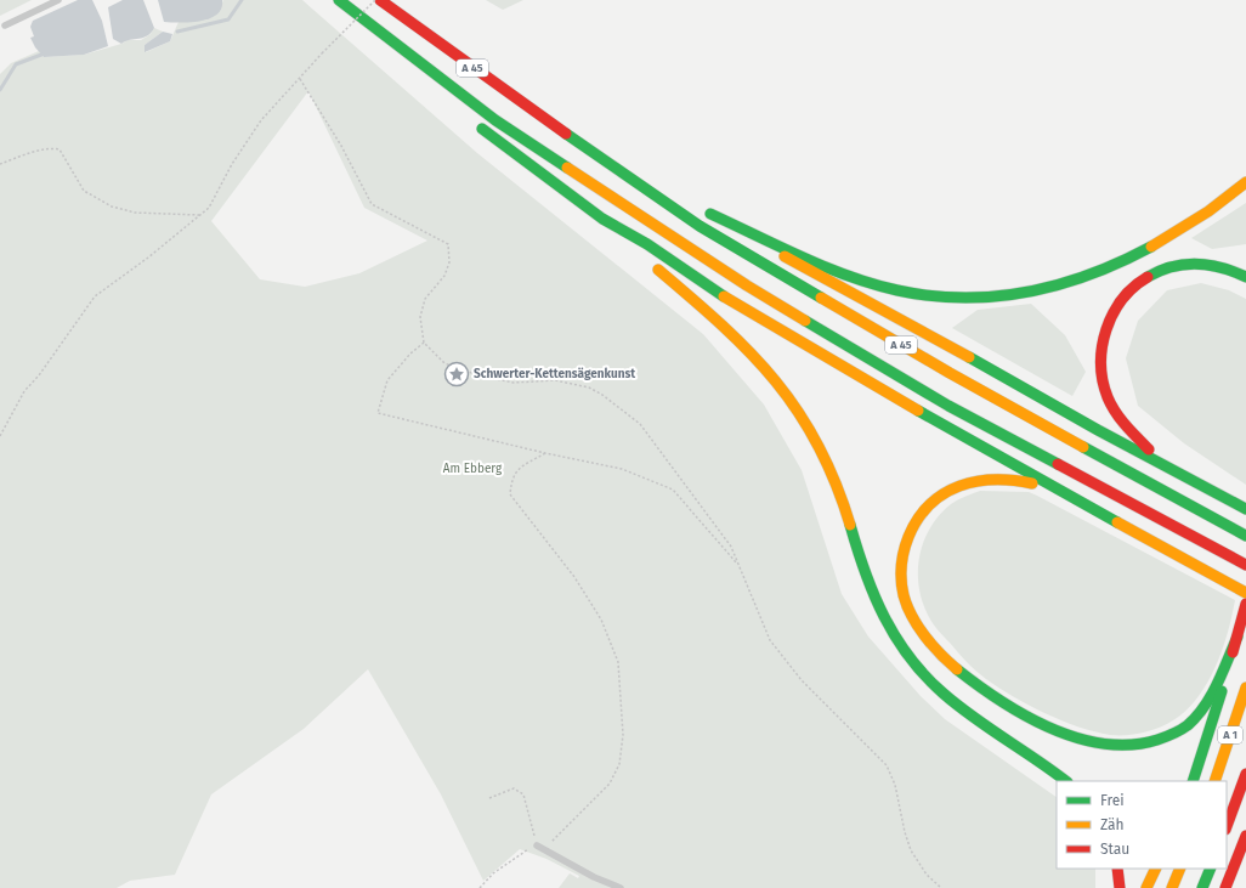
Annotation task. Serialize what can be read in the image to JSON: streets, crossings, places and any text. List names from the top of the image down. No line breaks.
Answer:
{"streets":{"highway":["A 45","A 1"]},"parks":["Am Ebberg"],"places":{"place":["Schwerter-Kettensägenkunst"]},"legend":["Frei","Zäh","Stau"]}
